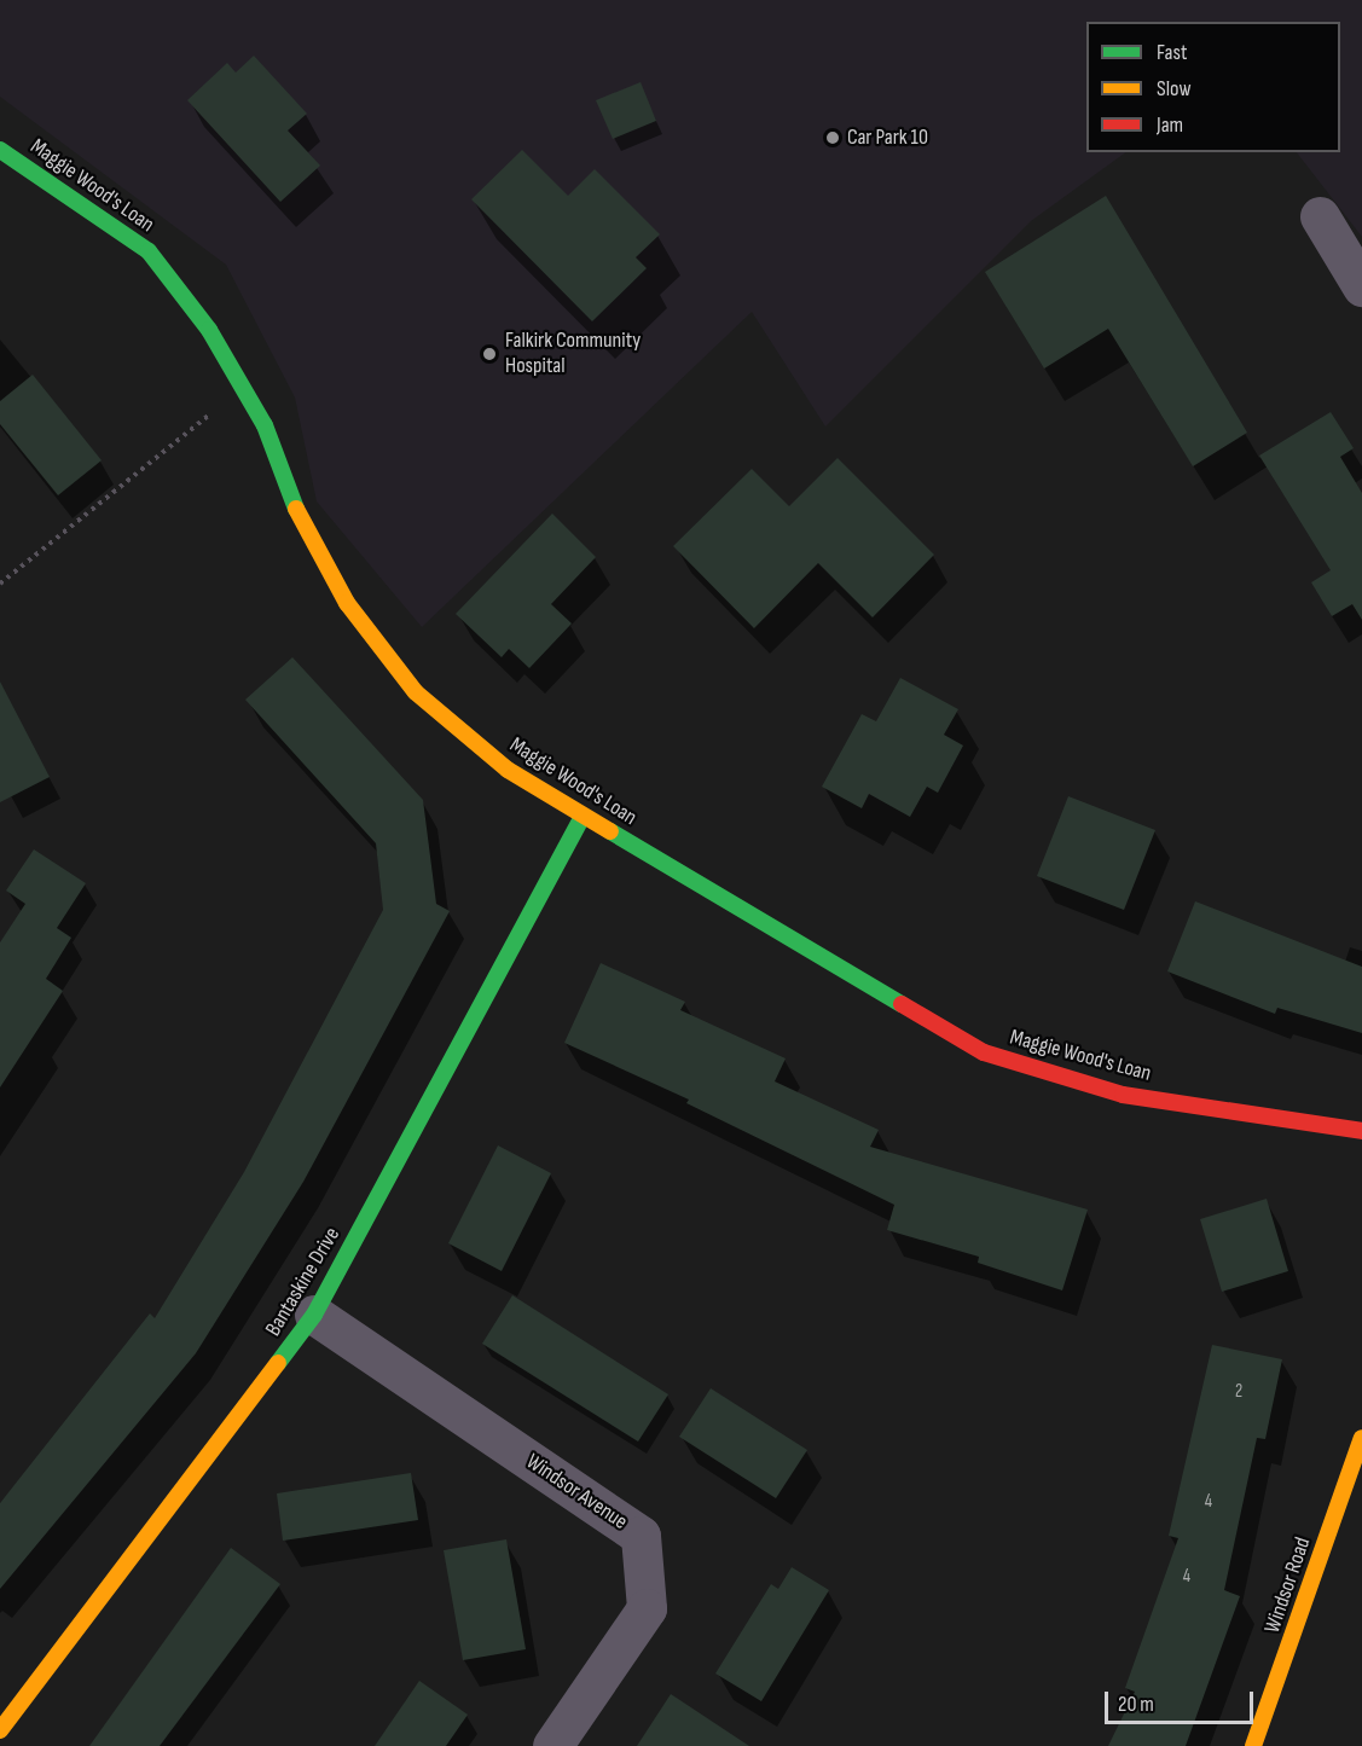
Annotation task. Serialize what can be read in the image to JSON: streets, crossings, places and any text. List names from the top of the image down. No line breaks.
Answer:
{"streets":{"street":["Maggie Wood's Loan","Bantaskine Drive","Windsor Avenue","Windsor Road"]},"crossings":[["Maggie Wood's Loan","Bantaskine Drive"],["Bantaskine Drive","Windsor Avenue"]],"places":["Car Park 10","Falkirk Community Hospital"],"house_numbers":["2","4","4"],"legend":["Fast","Slow","Jam"],"scale_bar":"20 m"}
